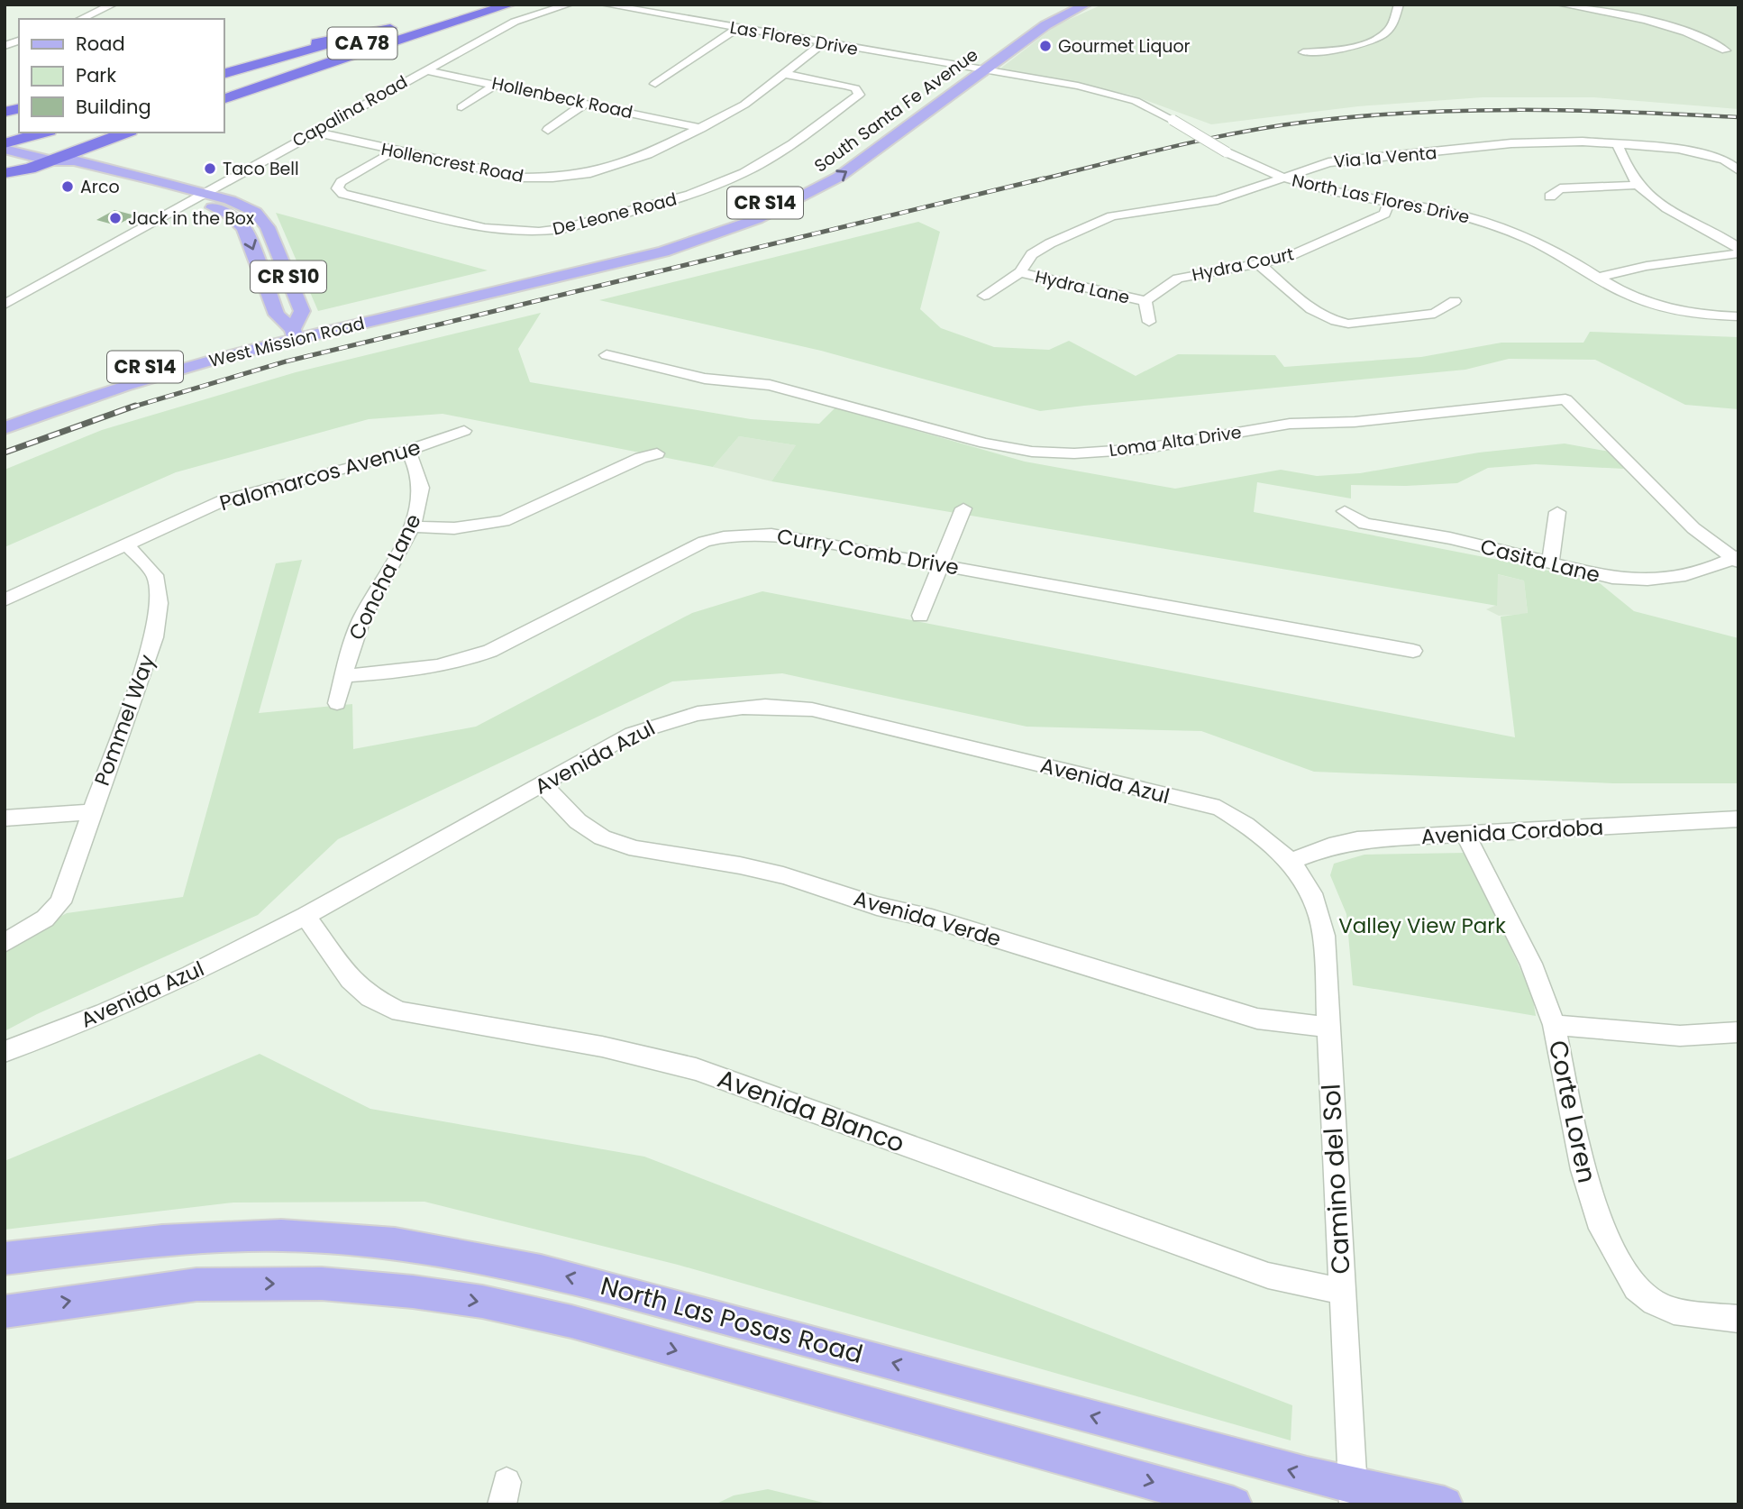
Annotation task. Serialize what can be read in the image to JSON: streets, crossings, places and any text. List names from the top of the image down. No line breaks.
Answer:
{"streets":{"highway":["CA 78"],"main road":["South Santa Fe Avenue","CR S14","CR S10","West Mission Road","North Las Posas Road"],"street":["Las Flores Drive","Hollenbeck Road","Capalina Road","Via la Venta","Hollencrest Road","North Las Flores Drive","De Leone Road","Hydra Court","Hydra Lane","Loma Alta Drive","Palomarcos Avenue","Curry Comb Drive","Casita Lane","Concha Lane","Pommel Way","Avenida Azul","Avenida Cordoba","Avenida Verde","Avenida Blanco","Corte Loren","Camino del Sol"]},"crossings":[["Las Flores Drive","South Santa Fe Avenue"],["Las Flores Drive","Hollencrest Road"],["Las Flores Drive","North Las Flores Drive"],["Hollenbeck Road","Capalina Road"],["Hollenbeck Road","Hollencrest Road"],["South Santa Fe Avenue","North Las Flores Drive"],["South Santa Fe Avenue","West Mission Road"],["Capalina Road","Hollencrest Road"],["Capalina Road","CR S10"],["Via la Venta","North Las Flores Drive"],["Via la Venta","Hydra Lane"],["Hollencrest Road","De Leone Road"],["North Las Flores Drive","Hydra Court"],["Hydra Court","Hydra Lane"],["CR S10","West Mission Road"],["Loma Alta Drive","Casita Lane"],["Palomarcos Avenue","Concha Lane"],["Palomarcos Avenue","Pommel Way"],["Curry Comb Drive","Concha Lane"],["Avenida Azul","Avenida Cordoba"],["Avenida Azul","Avenida Verde"],["Avenida Azul","Avenida Blanco"],["Avenida Azul","Camino del Sol"],["Avenida Cordoba","Corte Loren"],["Avenida Cordoba","Camino del Sol"],["Avenida Verde","Camino del Sol"],["Avenida Blanco","Camino del Sol"],["Camino del Sol","North Las Posas Road"]],"parks":["Valley View Park"],"places":["Gourmet Liquor","Taco Bell","Arco","Jack in the Box"],"legend":["Road","Park","Building"]}
